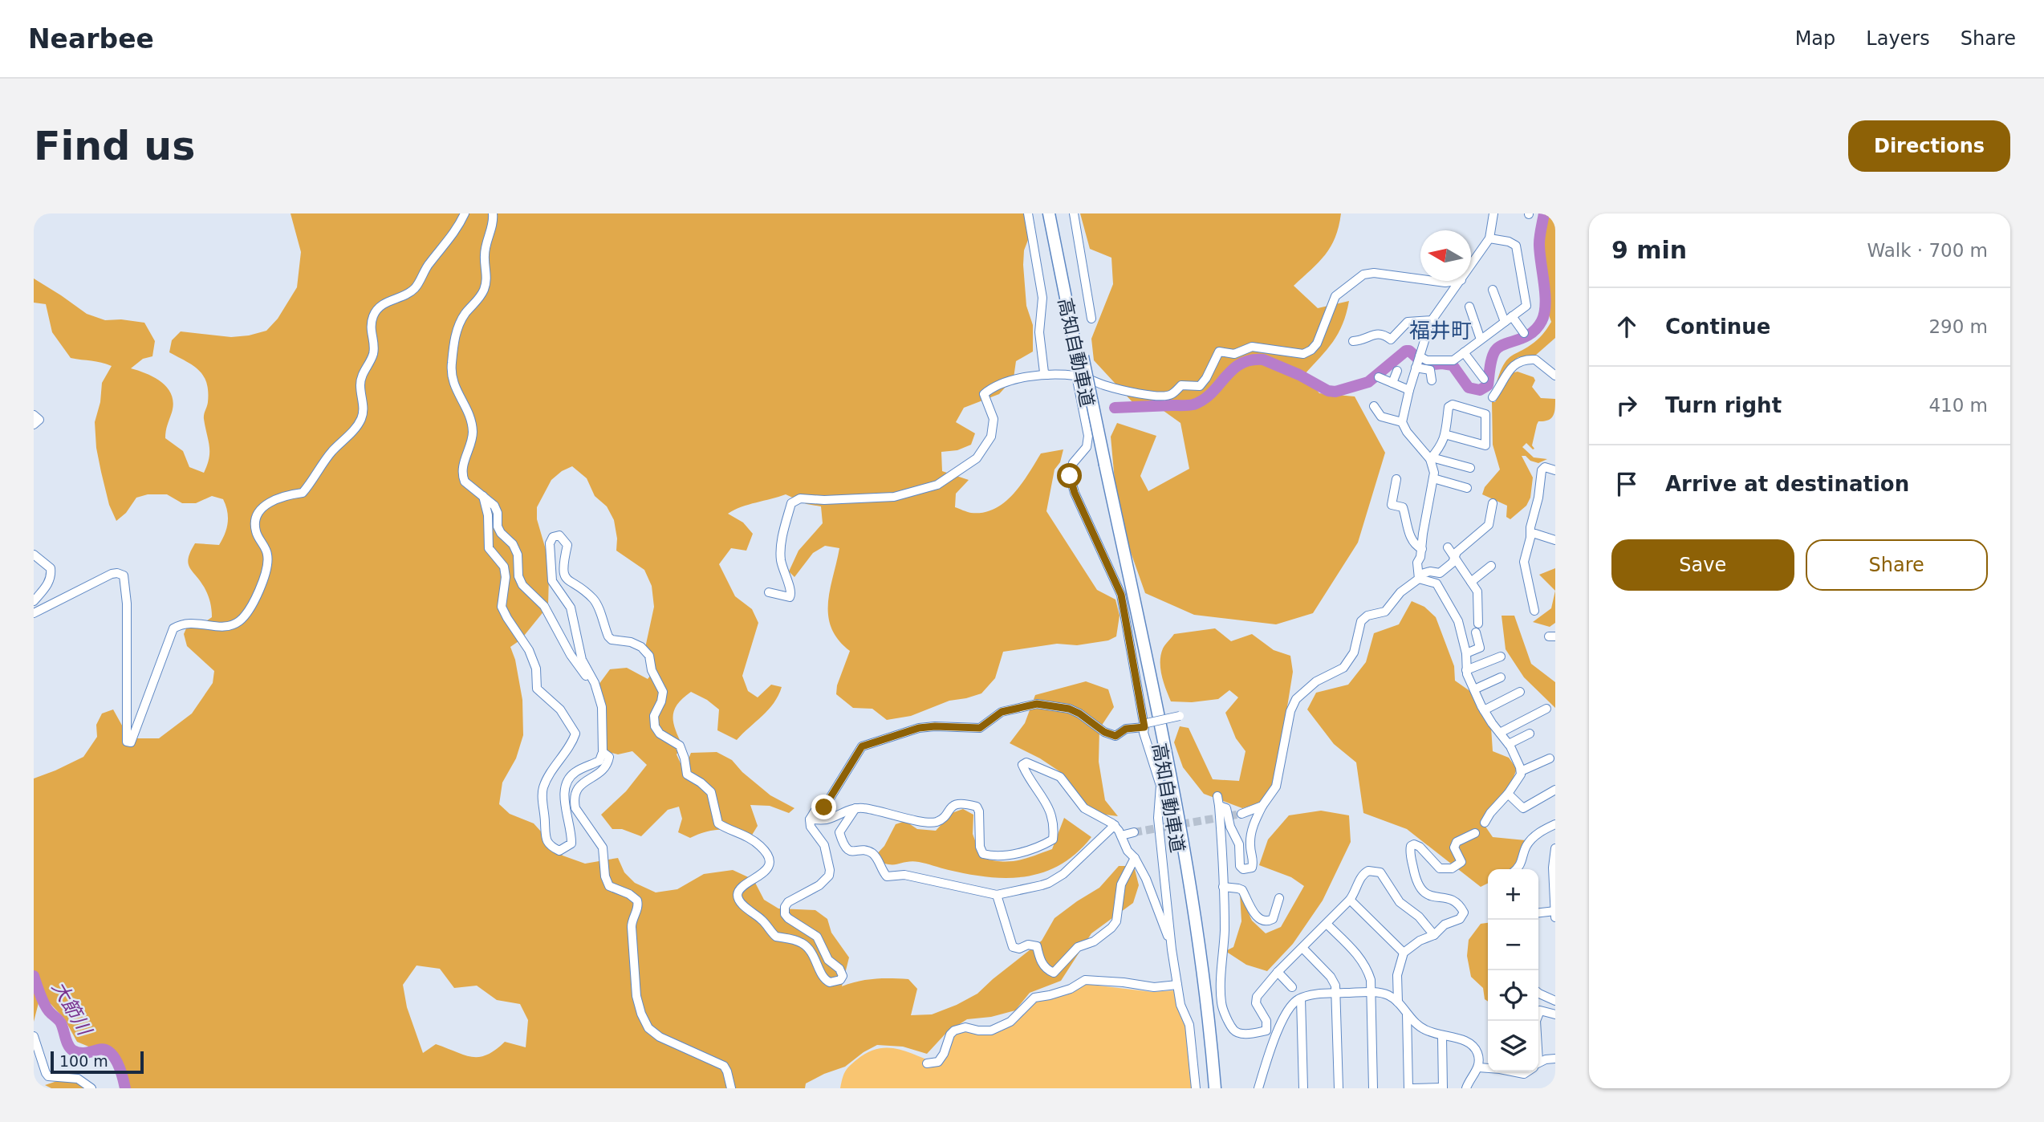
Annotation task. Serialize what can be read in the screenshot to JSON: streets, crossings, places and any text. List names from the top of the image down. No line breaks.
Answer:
{"streets":{"highway":["高知自動車道"]},"districts":["福井町"],"water":["大節川"],"scale_bar":"100 m","north":"left","page":{"header":"Nearbee","nav":["Map","Layers","Share"],"buttons":["Directions",["Save","Share"]],"title":"Find us","heading":["9 min","Walk · 700 m"],"list":[["Continue","290 m"],["Turn right","410 m"],"Arrive at destination"],"map_buttons":["+","−"],"scale":"100 m"}}
